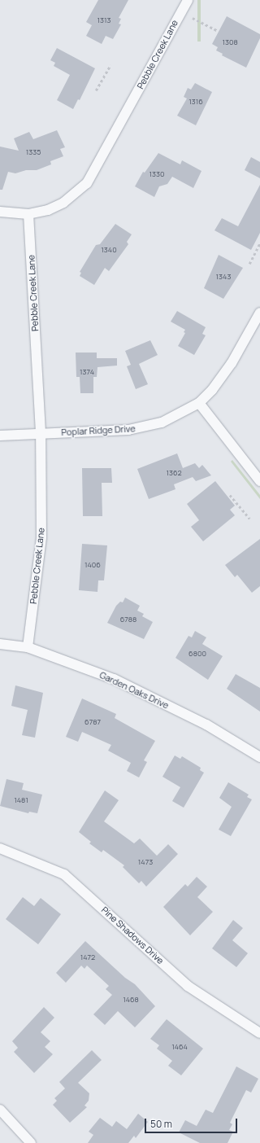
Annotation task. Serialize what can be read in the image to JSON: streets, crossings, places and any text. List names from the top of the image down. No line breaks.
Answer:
{"streets":{"street":["Pebble Creek Lane","Poplar Ridge Drive","Garden Oaks Drive","Pine Shadows Drive"]},"crossings":[["Pebble Creek Lane","Poplar Ridge Drive"],["Pebble Creek Lane","Garden Oaks Drive"]],"house_numbers":["1313","1308","1316","1335","1330","1340","1343","1374","1362","1406","6788","6800","6787","1481","1473","1472","1468","1464"],"scale_bar":"50 m"}
